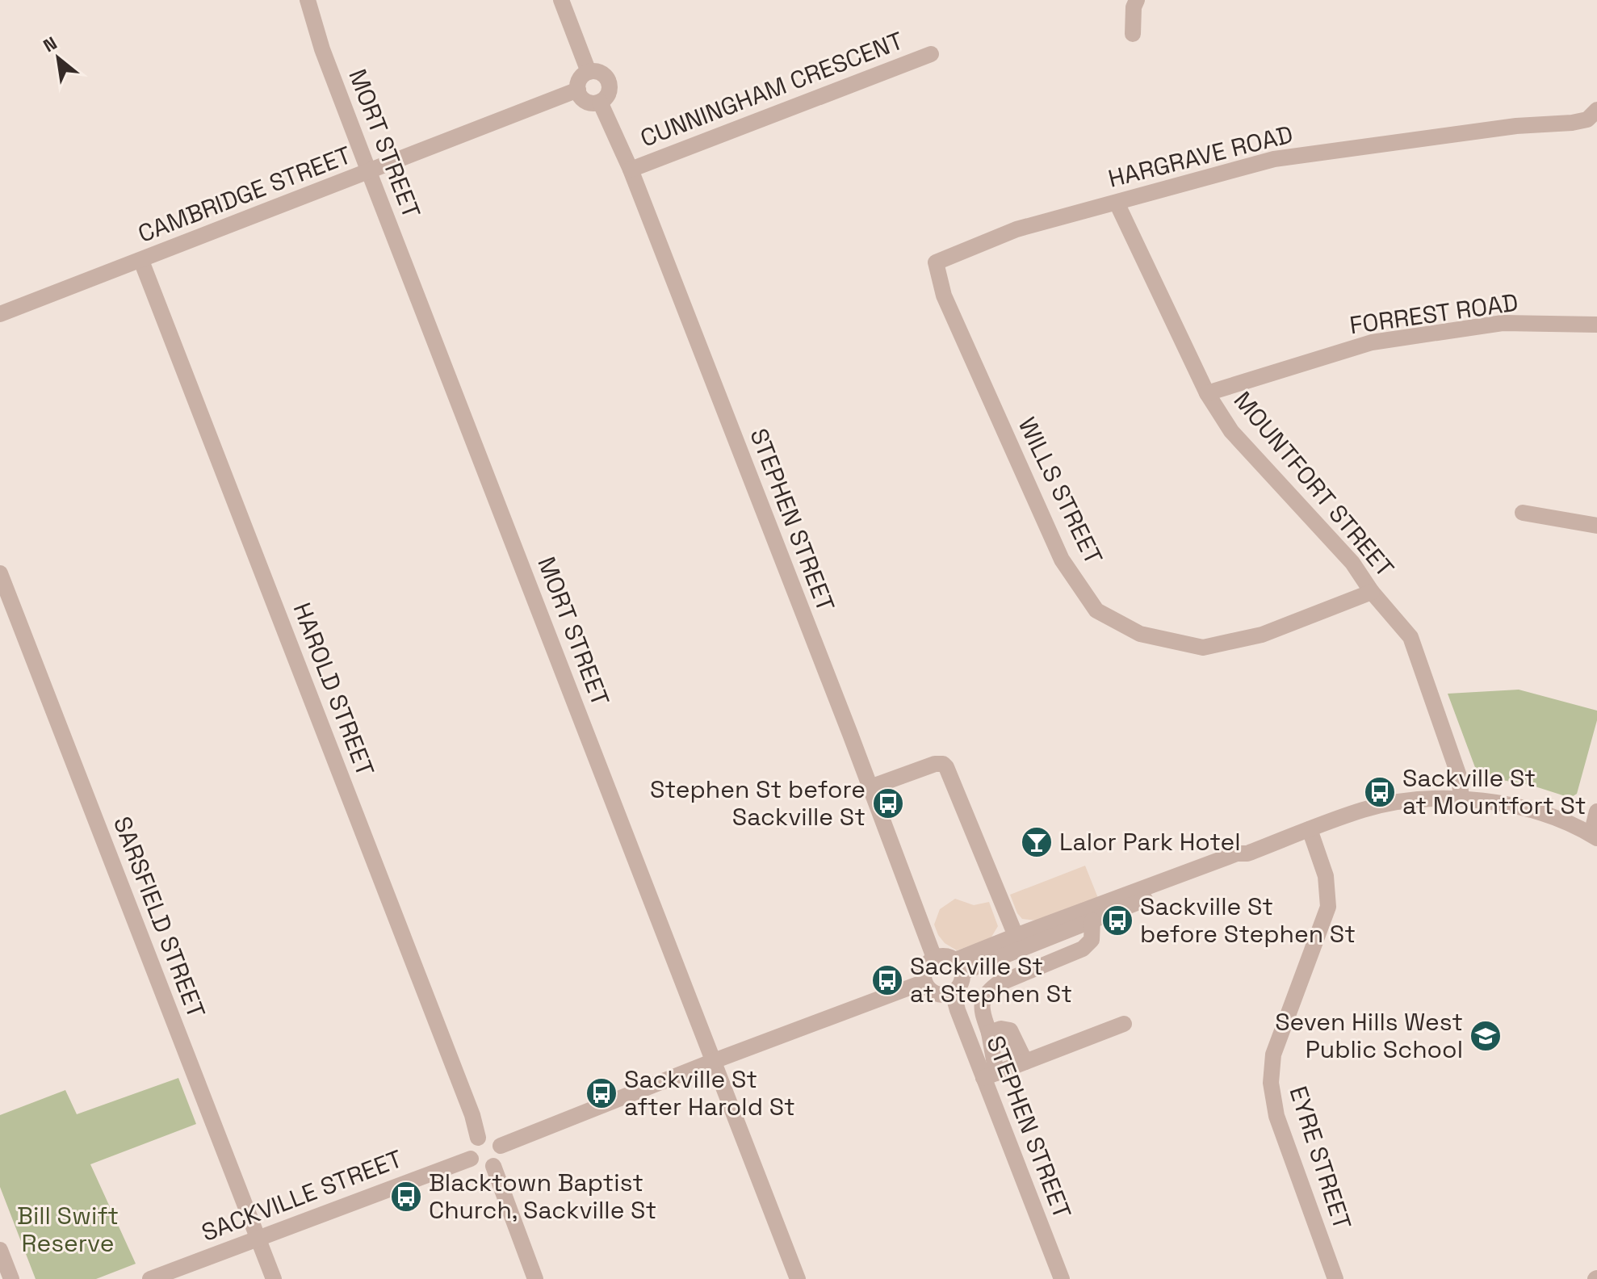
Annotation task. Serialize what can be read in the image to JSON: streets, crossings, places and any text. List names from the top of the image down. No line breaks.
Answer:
{"streets":{"street":["CUNNINGHAM CRESCENT","MORT STREET","HARGRAVE ROAD","CAMBRIDGE STREET","FORREST ROAD","MOUNTFORT STREET","WILLS STREET","STEPHEN STREET","HAROLD STREET","SARSFIELD STREET","EYRE STREET","SACKVILLE STREET"]},"crossings":[["CUNNINGHAM CRESCENT","STEPHEN STREET"],["MORT STREET","CAMBRIDGE STREET"],["HARGRAVE ROAD","MOUNTFORT STREET"],["HARGRAVE ROAD","WILLS STREET"],["CAMBRIDGE STREET","STEPHEN STREET"],["CAMBRIDGE STREET","HAROLD STREET"],["FORREST ROAD","MOUNTFORT STREET"],["MOUNTFORT STREET","WILLS STREET"],["HAROLD STREET","SACKVILLE STREET"],["SARSFIELD STREET","SACKVILLE STREET"]],"parks":["Bill Swift Reserve"],"places":{"bus stop":["Sackville St at Mountfort St","Stephen St before Sackville St","Sackville St before Stephen St","Sackville St at Stephen St","Sackville St after Harold St","Blacktown Baptist Church, Sackville St"],"bar":["Lalor Park Hotel"],"school or university":["Seven Hills West Public School"]},"north":"top left"}
